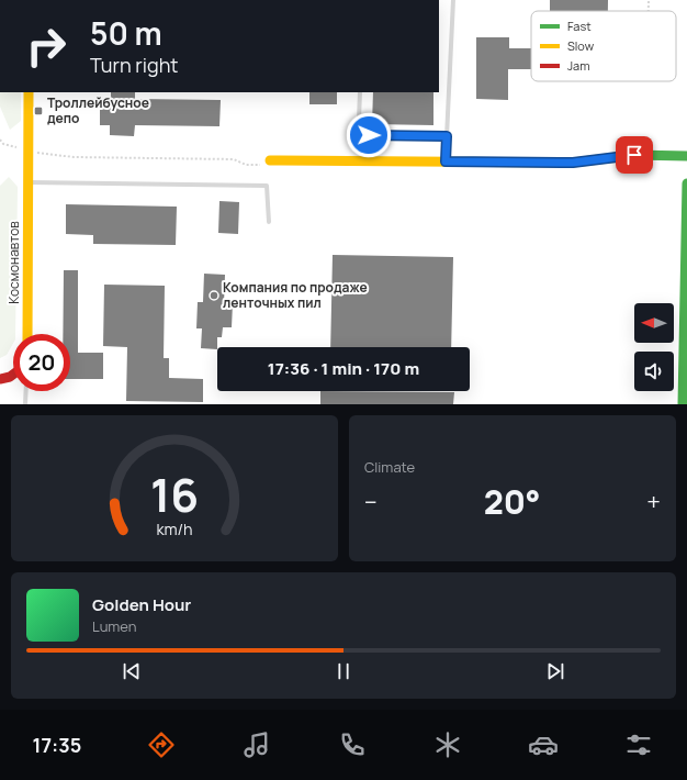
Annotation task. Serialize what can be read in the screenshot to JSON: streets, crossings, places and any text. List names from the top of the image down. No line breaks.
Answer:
{"streets":{"street":["Космонавтов"]},"places":{"transit":["Троллейбусное депо"],"other":["Компания по продаже ленточных пил"]},"legend":["Fast","Slow","Jam"],"north":"left","page":{"turn":["50 m","Turn right"],"limit":"20","trip":"17:36 · 1 min · 170 m","tile":"Climate","heat":["−","20°","+"],"song":["Golden Hour","Lumen"],"tabs":"17:35","gauge":["16","km/h"]}}
